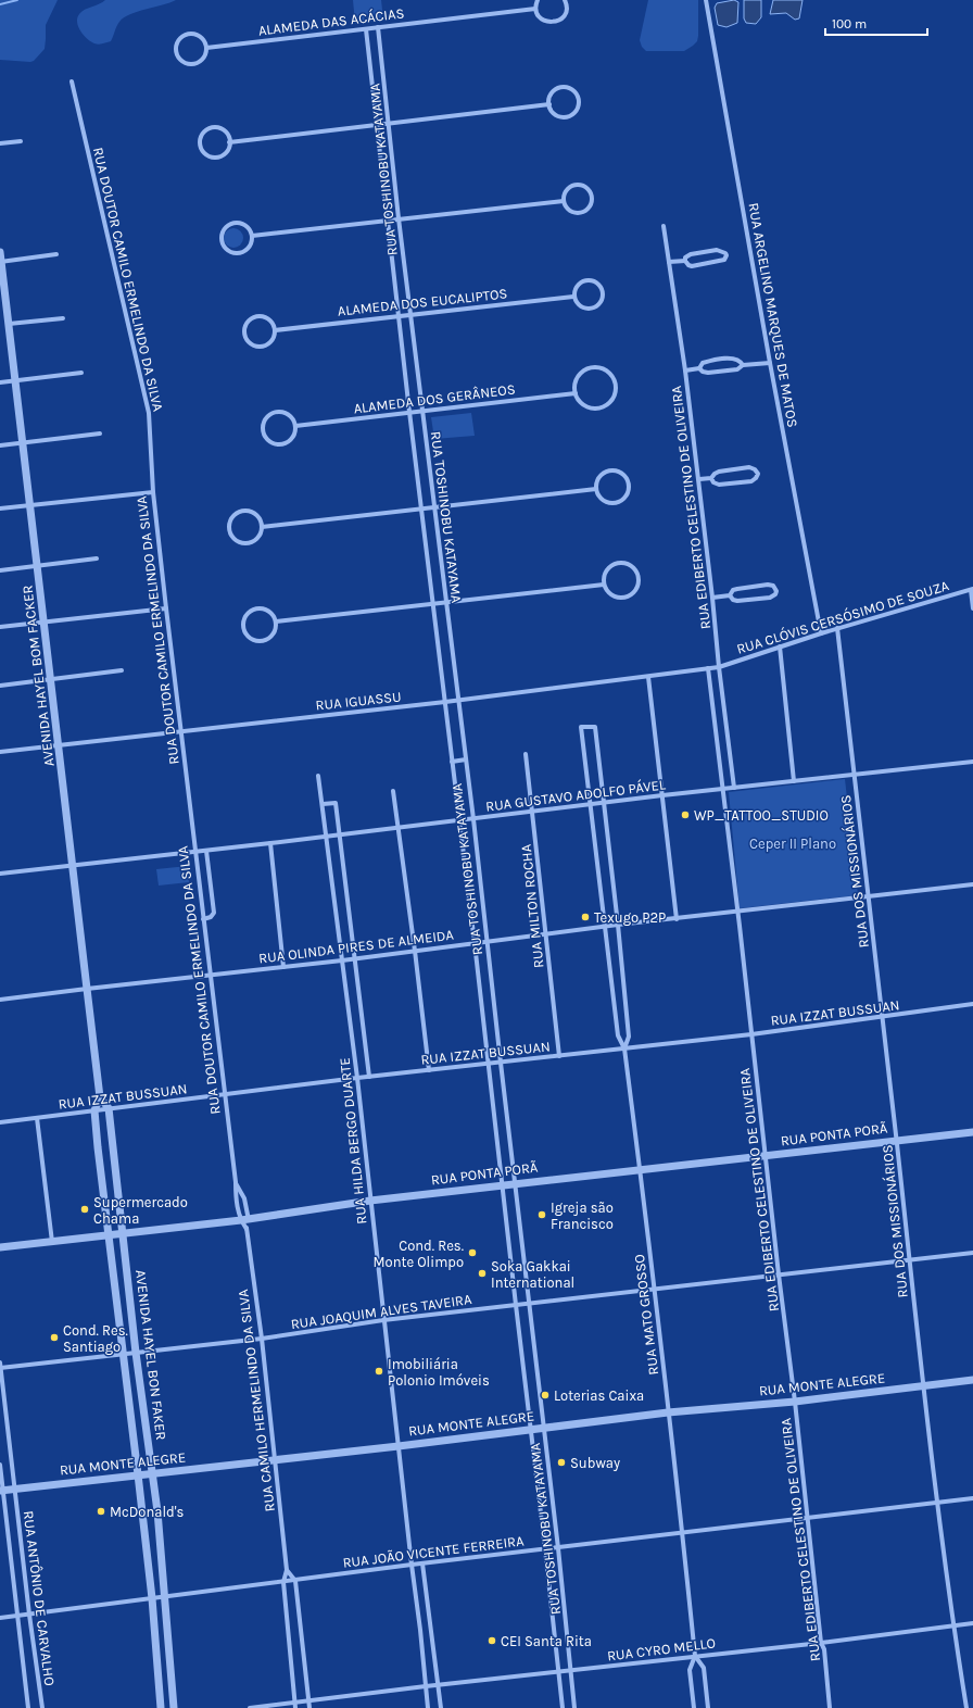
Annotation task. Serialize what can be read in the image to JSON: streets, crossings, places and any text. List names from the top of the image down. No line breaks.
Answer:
{"streets":{"street":["ALAMEDA DAS ACÁCIAS","RUA TOSHINOBU KATAYAMA","RUA DOUTOR CAMILO ERMELINDO DA SILVA","ALAMEDA DOS EUCALIPTOS","RUA ARGELINO MARQUES DE MATOS","ALAMEDA DOS GERÂNEOS","RUA EDIBERTO CELESTINO DE OLIVEIRA","RUA CLÓVIS CERSÓSIMO DE SOUZA","AVENIDA HAYEL BOM FACKER","RUA IGUASSU","RUA GUSTAVO ADOLFO PÁVEL","RUA DOS MISSIONÁRIOS","RUA MILTON ROCHA","RUA OLINDA PIRES DE ALMEIDA","RUA IZZAT BUSSUAN","RUA PONTA PORÃ","RUA HILDA BERGO DUARTE","RUA JOAQUIM ALVES TAVEIRA","RUA MATO GROSSO","AVENIDA HAYEL BON FAKER","RUA MONTE ALEGRE","RUA CAMILO HERMELINDO DA SILVA","RUA JOÃO VICENTE FERREIRA","RUA ANTÔNIO DE CARVALHO","RUA CYRO MELLO"]},"crossings":[["ALAMEDA DAS ACÁCIAS","RUA TOSHINOBU KATAYAMA"],["RUA TOSHINOBU KATAYAMA","ALAMEDA DOS EUCALIPTOS"],["RUA TOSHINOBU KATAYAMA","ALAMEDA DOS GERÂNEOS"],["RUA TOSHINOBU KATAYAMA","RUA IGUASSU"],["RUA TOSHINOBU KATAYAMA","RUA GUSTAVO ADOLFO PÁVEL"],["RUA TOSHINOBU KATAYAMA","RUA OLINDA PIRES DE ALMEIDA"],["RUA TOSHINOBU KATAYAMA","RUA IZZAT BUSSUAN"],["RUA TOSHINOBU KATAYAMA","RUA PONTA PORÃ"],["RUA TOSHINOBU KATAYAMA","RUA JOAQUIM ALVES TAVEIRA"],["RUA TOSHINOBU KATAYAMA","RUA MONTE ALEGRE"],["RUA TOSHINOBU KATAYAMA","RUA JOÃO VICENTE FERREIRA"],["RUA TOSHINOBU KATAYAMA","RUA CYRO MELLO"],["RUA DOUTOR CAMILO ERMELINDO DA SILVA","RUA IGUASSU"],["RUA DOUTOR CAMILO ERMELINDO DA SILVA","RUA GUSTAVO ADOLFO PÁVEL"],["RUA DOUTOR CAMILO ERMELINDO DA SILVA","RUA OLINDA PIRES DE ALMEIDA"],["RUA DOUTOR CAMILO ERMELINDO DA SILVA","RUA IZZAT BUSSUAN"],["RUA DOUTOR CAMILO ERMELINDO DA SILVA","RUA CAMILO HERMELINDO DA SILVA"],["RUA ARGELINO MARQUES DE MATOS","RUA CLÓVIS CERSÓSIMO DE SOUZA"],["RUA EDIBERTO CELESTINO DE OLIVEIRA","RUA CLÓVIS CERSÓSIMO DE SOUZA"],["RUA EDIBERTO CELESTINO DE OLIVEIRA","RUA IGUASSU"],["RUA EDIBERTO CELESTINO DE OLIVEIRA","RUA GUSTAVO ADOLFO PÁVEL"],["RUA EDIBERTO CELESTINO DE OLIVEIRA","RUA OLINDA PIRES DE ALMEIDA"],["RUA EDIBERTO CELESTINO DE OLIVEIRA","RUA IZZAT BUSSUAN"],["RUA EDIBERTO CELESTINO DE OLIVEIRA","RUA PONTA PORÃ"],["RUA EDIBERTO CELESTINO DE OLIVEIRA","RUA JOAQUIM ALVES TAVEIRA"],["RUA EDIBERTO CELESTINO DE OLIVEIRA","RUA MONTE ALEGRE"],["RUA EDIBERTO CELESTINO DE OLIVEIRA","RUA JOÃO VICENTE FERREIRA"],["RUA EDIBERTO CELESTINO DE OLIVEIRA","RUA CYRO MELLO"],["RUA CLÓVIS CERSÓSIMO DE SOUZA","RUA IGUASSU"],["RUA CLÓVIS CERSÓSIMO DE SOUZA","RUA DOS MISSIONÁRIOS"],["AVENIDA HAYEL BOM FACKER","RUA IGUASSU"],["AVENIDA HAYEL BOM FACKER","RUA GUSTAVO ADOLFO PÁVEL"],["AVENIDA HAYEL BOM FACKER","RUA OLINDA PIRES DE ALMEIDA"],["AVENIDA HAYEL BOM FACKER","RUA IZZAT BUSSUAN"],["RUA GUSTAVO ADOLFO PÁVEL","RUA DOS MISSIONÁRIOS"],["RUA GUSTAVO ADOLFO PÁVEL","RUA MILTON ROCHA"],["RUA GUSTAVO ADOLFO PÁVEL","RUA HILDA BERGO DUARTE"],["RUA GUSTAVO ADOLFO PÁVEL","RUA MATO GROSSO"],["RUA DOS MISSIONÁRIOS","RUA OLINDA PIRES DE ALMEIDA"],["RUA DOS MISSIONÁRIOS","RUA IZZAT BUSSUAN"],["RUA DOS MISSIONÁRIOS","RUA PONTA PORÃ"],["RUA DOS MISSIONÁRIOS","RUA JOAQUIM ALVES TAVEIRA"],["RUA DOS MISSIONÁRIOS","RUA MONTE ALEGRE"],["RUA DOS MISSIONÁRIOS","RUA JOÃO VICENTE FERREIRA"],["RUA DOS MISSIONÁRIOS","RUA CYRO MELLO"],["RUA MILTON ROCHA","RUA OLINDA PIRES DE ALMEIDA"],["RUA MILTON ROCHA","RUA IZZAT BUSSUAN"],["RUA OLINDA PIRES DE ALMEIDA","RUA HILDA BERGO DUARTE"],["RUA OLINDA PIRES DE ALMEIDA","RUA MATO GROSSO"],["RUA IZZAT BUSSUAN","RUA HILDA BERGO DUARTE"],["RUA IZZAT BUSSUAN","RUA MATO GROSSO"],["RUA IZZAT BUSSUAN","AVENIDA HAYEL BON FAKER"],["RUA PONTA PORÃ","RUA HILDA BERGO DUARTE"],["RUA PONTA PORÃ","RUA MATO GROSSO"],["RUA PONTA PORÃ","AVENIDA HAYEL BON FAKER"],["RUA PONTA PORÃ","RUA CAMILO HERMELINDO DA SILVA"],["RUA HILDA BERGO DUARTE","RUA JOAQUIM ALVES TAVEIRA"],["RUA HILDA BERGO DUARTE","RUA MONTE ALEGRE"],["RUA HILDA BERGO DUARTE","RUA JOÃO VICENTE FERREIRA"],["RUA HILDA BERGO DUARTE","RUA CYRO MELLO"],["RUA JOAQUIM ALVES TAVEIRA","RUA MATO GROSSO"],["RUA JOAQUIM ALVES TAVEIRA","AVENIDA HAYEL BON FAKER"],["RUA JOAQUIM ALVES TAVEIRA","RUA CAMILO HERMELINDO DA SILVA"],["RUA JOAQUIM ALVES TAVEIRA","RUA ANTÔNIO DE CARVALHO"],["RUA MATO GROSSO","RUA MONTE ALEGRE"],["RUA MATO GROSSO","RUA JOÃO VICENTE FERREIRA"],["RUA MATO GROSSO","RUA CYRO MELLO"],["AVENIDA HAYEL BON FAKER","RUA MONTE ALEGRE"],["AVENIDA HAYEL BON FAKER","RUA JOÃO VICENTE FERREIRA"],["RUA MONTE ALEGRE","RUA CAMILO HERMELINDO DA SILVA"],["RUA MONTE ALEGRE","RUA ANTÔNIO DE CARVALHO"],["RUA CAMILO HERMELINDO DA SILVA","RUA JOÃO VICENTE FERREIRA"],["RUA JOÃO VICENTE FERREIRA","RUA ANTÔNIO DE CARVALHO"]],"parks":["Ceper II Plano"],"places":["WP_TATTOO_STUDIO","Texugo P2P","Supermercado Chama","Igreja são Francisco","Cond. Res. Monte Olimpo","Soka Gakkai International","Cond. Res. Santiago","Imobiliária Polonio Imóveis","Loterias Caixa","Subway","McDonald's","CEI Santa Rita"],"scale_bar":"100 m"}
